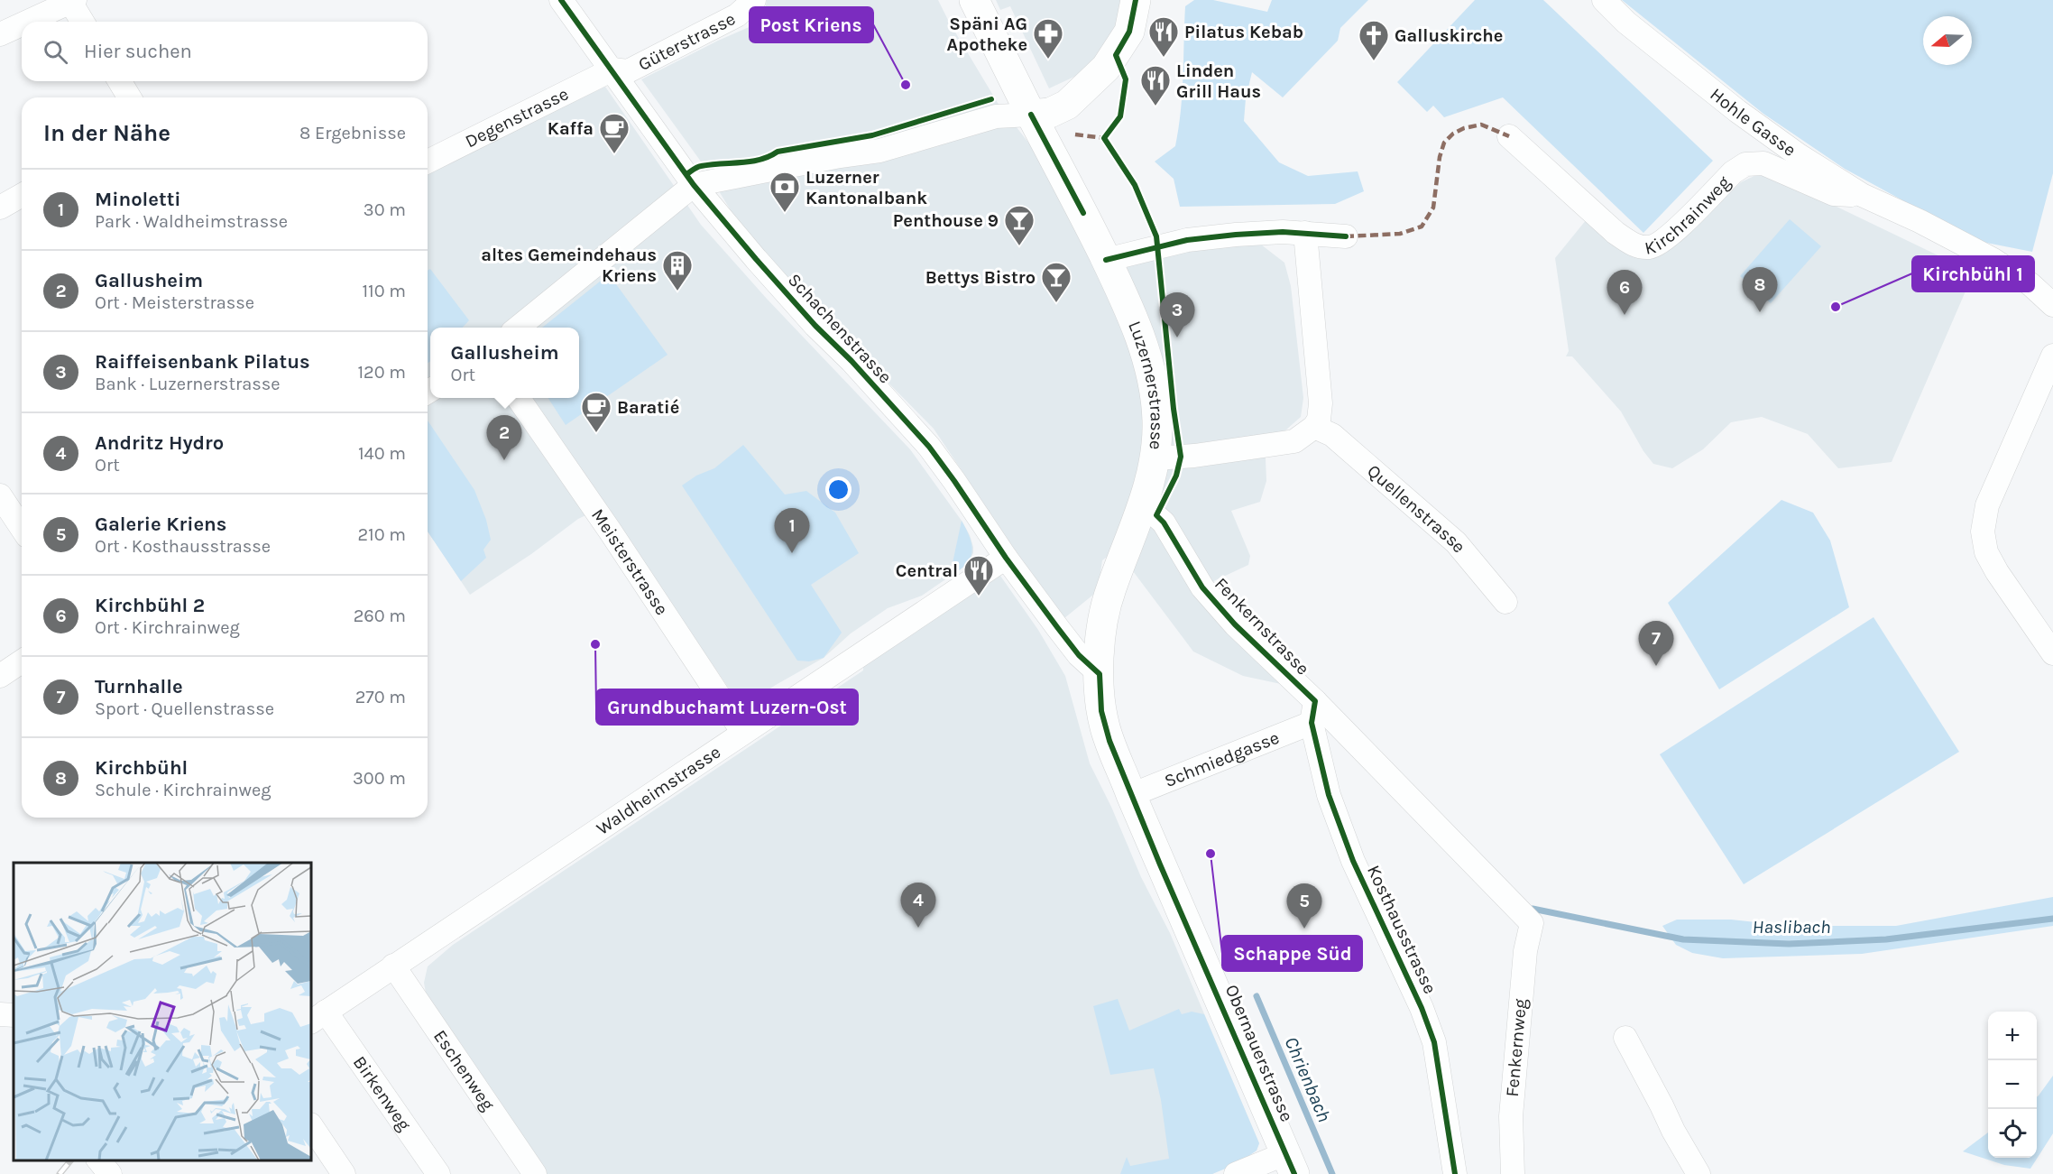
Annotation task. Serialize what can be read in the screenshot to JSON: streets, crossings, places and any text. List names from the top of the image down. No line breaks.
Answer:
{"streets":{"main road":["Luzernerstrasse","Obernauerstrasse"],"street":["Güterstrasse","Degenstrasse","Hohle Gasse","Kirchrainweg","Schachenstrasse","Quellenstrasse","Meisterstrasse","Fenkernstrasse","Schmiedgasse","Waldheimstrasse","Kosthausstrasse","Fenkernweg","Eschenweg","Birkenweg"]},"crossings":[["Güterstrasse","Degenstrasse"],["Güterstrasse","Schachenstrasse"],["Degenstrasse","Schachenstrasse"],["Hohle Gasse","Kirchrainweg"],["Schachenstrasse","Luzernerstrasse"],["Schachenstrasse","Waldheimstrasse"],["Luzernerstrasse","Fenkernstrasse"],["Luzernerstrasse","Schmiedgasse"],["Luzernerstrasse","Obernauerstrasse"],["Meisterstrasse","Waldheimstrasse"],["Fenkernstrasse","Schmiedgasse"],["Fenkernstrasse","Kosthausstrasse"],["Fenkernstrasse","Fenkernweg"],["Schmiedgasse","Kosthausstrasse"],["Waldheimstrasse","Eschenweg"],["Waldheimstrasse","Birkenweg"]],"water":["Haslibach","Chrienbach"],"places":{"restaurant":["Pilatus Kebab","Linden Grill Haus","Central"],"pharmacy":["Späni AG Apotheke"],"church":["Galluskirche"],"other":["Post Kriens","Kirchbühl 1","Grundbuchamt Luzern-Ost","Schappe Süd"],"cafe":["Kaffa","Baratié"],"bank":["Luzerner Kantonalbank"],"bar":["Penthouse 9","Bettys Bistro"],"building":["altes Gemeindehaus Kriens"]},"north":"left","page":{"search":"Hier suchen","heading":["In der Nähe","8 Ergebnisse"],"list":[{"mark":"1","name":"Minoletti","note":"Park · Waldheimstrasse","value":"30 m"},{"mark":"2","name":"Gallusheim","note":"Ort · Meisterstrasse","value":"110 m"},{"mark":"3","name":"Raiffeisenbank Pilatus","note":"Bank · Luzernerstrasse","value":"120 m"},{"mark":"4","name":"Andritz Hydro","note":"Ort","value":"140 m"},{"mark":"5","name":"Galerie Kriens","note":"Ort · Kosthausstrasse","value":"210 m"},{"mark":"6","name":"Kirchbühl 2","note":"Ort · Kirchrainweg","value":"260 m"},{"mark":"7","name":"Turnhalle","note":"Sport · Quellenstrasse","value":"270 m"},{"mark":"8","name":"Kirchbühl","note":"Schule · Kirchrainweg","value":"300 m"}],"pins":["8","6","3","2","1","7","4","5"],"popup":["Gallusheim","Ort"],"map_buttons":["+","−"]}}
